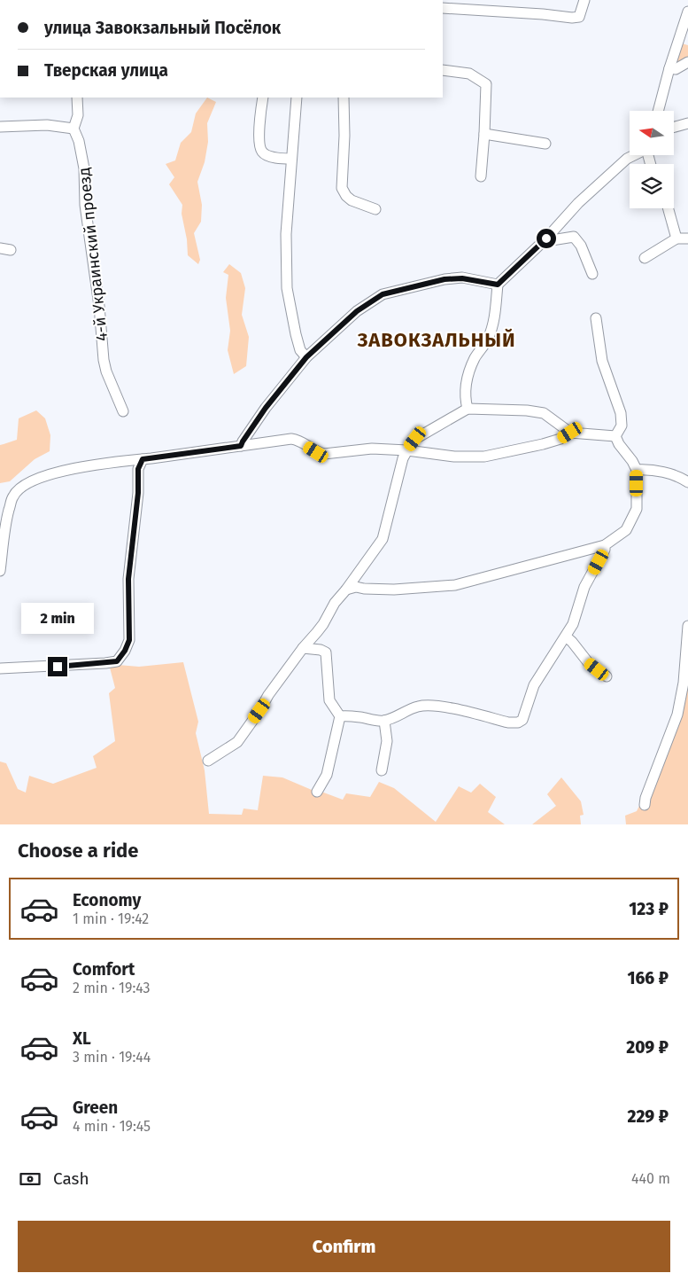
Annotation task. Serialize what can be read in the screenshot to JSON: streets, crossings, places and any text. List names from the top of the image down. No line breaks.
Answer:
{"streets":{"street":["4-й Украинский проезд"]},"districts":["ЗАВОКЗАЛЬНЫЙ"],"north":"left","page":{"banner":["улица Завокзальный Посёлок","Тверская улица"],"bubble":"2 min","heading":"Choose a ride","list":[{"name":"Economy","note":"1 min · 19:42","value":"123 ₽"},{"name":"Comfort","note":"2 min · 19:43","value":"166 ₽"},{"name":"XL","note":"3 min · 19:44","value":"209 ₽"},{"name":"Green","note":"4 min · 19:45","value":"229 ₽"}],"pay":["Cash","440 m"],"buttons":"Confirm"}}
